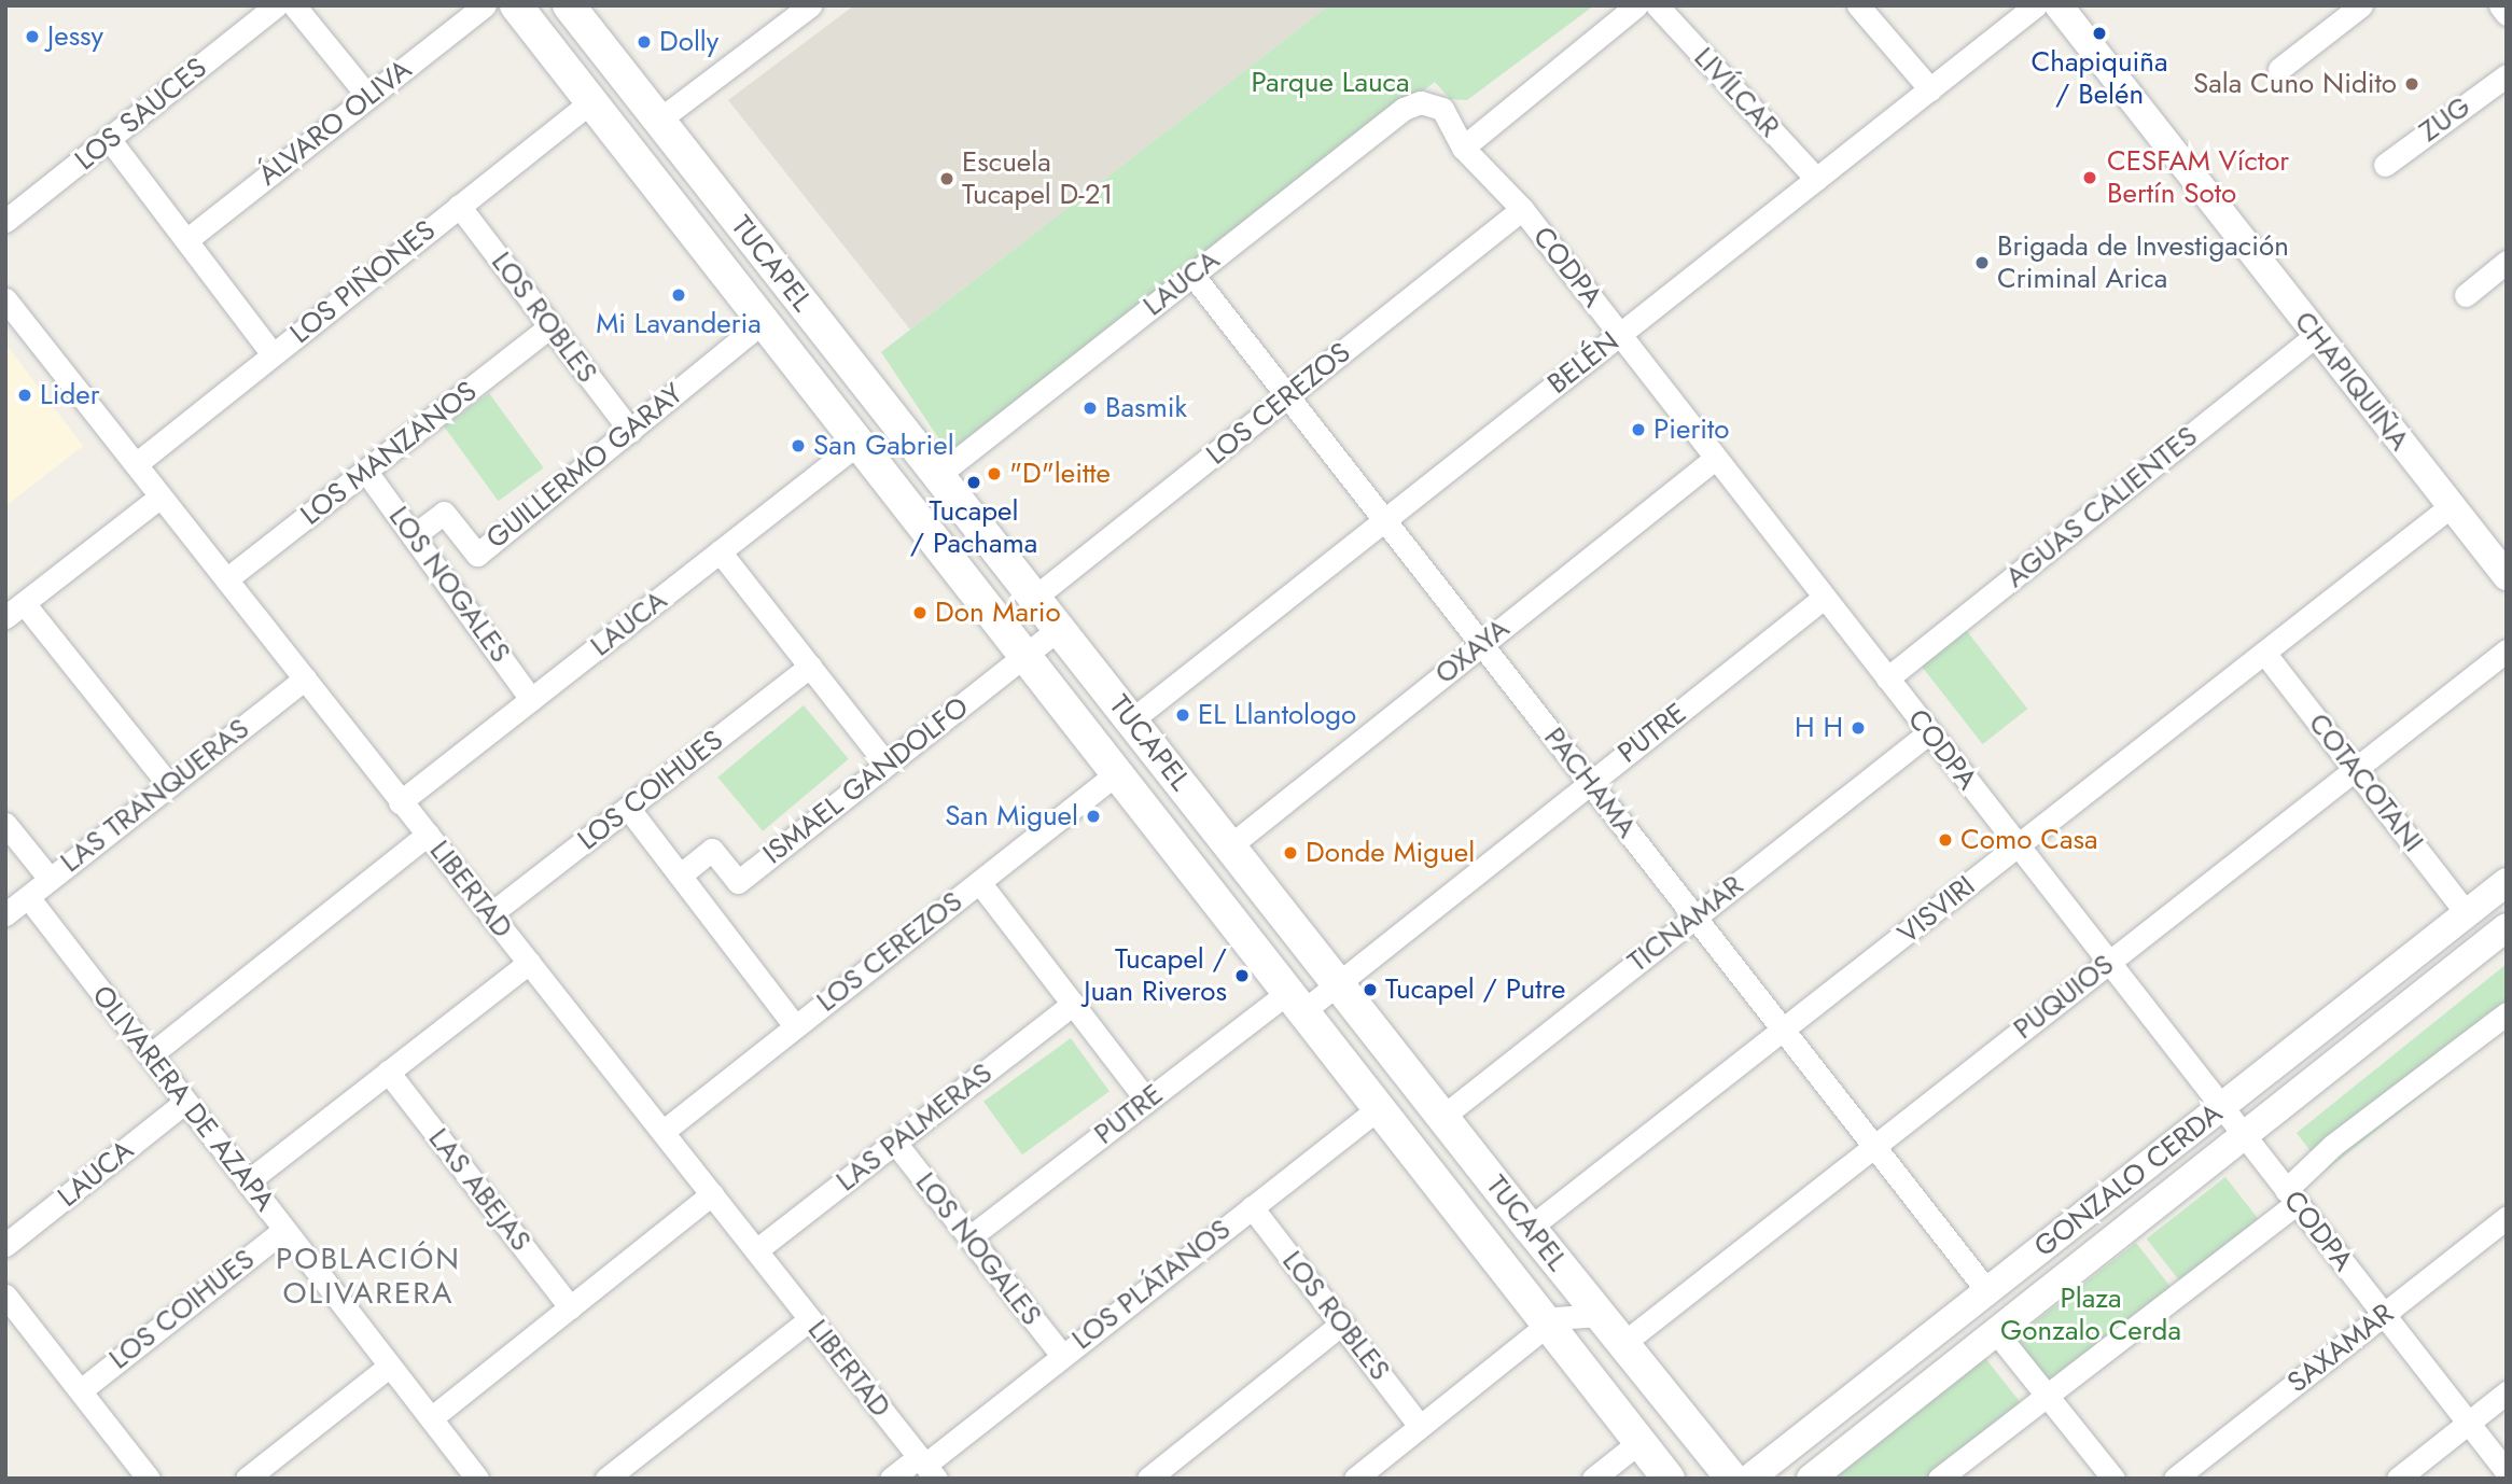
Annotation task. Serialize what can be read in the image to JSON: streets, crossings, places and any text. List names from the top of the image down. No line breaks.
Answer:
{"streets":{"main road":["TUCAPEL"],"street":["LIVÍLCAR","LOS SAUCES","ZUG","ÁLVARO OLIVA","CODPA","LOS PIÑONES","LAUCA","LOS ROBLES","BELÉN","CHAPIQUIÑA","LOS CEREZOS","LOS MANZANOS","GUILLERMO GARAY","AGUAS CALIENTES","LOS NOGALES","OXAYA","PUTRE","ISMAEL GANDOLFO","PACHAMA","COTACOTANI","LOS COIHUES","LAS TRANQUERAS","LIBERTAD","VISVIRI","TICNAMAR","PUQUIOS","OLIVARERA DE AZAPA","LAS PALMERAS","GONZALO CERDA","LAS ABEJAS","LOS PLÁTANOS","SAXAMAR"]},"crossings":[["LIVÍLCAR","BELÉN"],["TUCAPEL","LOS PIÑONES"],["TUCAPEL","LAUCA"],["TUCAPEL","BELÉN"],["TUCAPEL","LOS CEREZOS"],["TUCAPEL","GUILLERMO GARAY"],["TUCAPEL","OXAYA"],["TUCAPEL","PUTRE"],["TUCAPEL","ISMAEL GANDOLFO"],["TUCAPEL","VISVIRI"],["TUCAPEL","TICNAMAR"],["TUCAPEL","PUQUIOS"],["TUCAPEL","LOS PLÁTANOS"],["CODPA","LAUCA"],["CODPA","BELÉN"],["CODPA","LOS CEREZOS"],["CODPA","AGUAS CALIENTES"],["CODPA","OXAYA"],["CODPA","PUTRE"],["CODPA","VISVIRI"],["CODPA","TICNAMAR"],["CODPA","PUQUIOS"],["CODPA","GONZALO CERDA"],["CODPA","SAXAMAR"],["LOS PIÑONES","LOS ROBLES"],["LOS PIÑONES","LIBERTAD"],["LAUCA","LOS NOGALES"],["LAUCA","PACHAMA"],["LAUCA","LIBERTAD"],["LAUCA","OLIVARERA DE AZAPA"],["LOS ROBLES","LOS MANZANOS"],["LOS ROBLES","GUILLERMO GARAY"],["LOS ROBLES","LOS PLÁTANOS"],["BELÉN","PACHAMA"],["CHAPIQUIÑA","AGUAS CALIENTES"],["CHAPIQUIÑA","VISVIRI"],["LOS CEREZOS","PACHAMA"],["LOS CEREZOS","LIBERTAD"],["LOS MANZANOS","LOS NOGALES"],["LOS MANZANOS","LIBERTAD"],["GUILLERMO GARAY","LOS NOGALES"],["LOS NOGALES","PUTRE"],["LOS NOGALES","LAS PALMERAS"],["LOS NOGALES","LOS PLÁTANOS"],["OXAYA","PACHAMA"],["PUTRE","PACHAMA"],["PACHAMA","VISVIRI"],["PACHAMA","TICNAMAR"],["PACHAMA","PUQUIOS"],["PACHAMA","GONZALO CERDA"],["COTACOTANI","VISVIRI"],["COTACOTANI","PUQUIOS"],["COTACOTANI","GONZALO CERDA"],["LOS COIHUES","LIBERTAD"],["LOS COIHUES","OLIVARERA DE AZAPA"],["LAS TRANQUERAS","LIBERTAD"],["LAS TRANQUERAS","OLIVARERA DE AZAPA"],["LIBERTAD","LAS PALMERAS"],["LIBERTAD","LOS PLÁTANOS"]],"districts":["POBLACIÓN OLIVARERA"],"parks":["Parque Lauca","Plaza Gonzalo Cerda"],"places":["Chapiquiña / Belén","Jessy","Dolly","Sala Cuno Nidito","CESFAM Víctor Bertín Soto","Escuela Tucapel D-21","Brigada de Investigación Criminal Arica","Mi Lavanderia","Lider","Basmik","Pierito","San Gabriel","\"D\"leitte","Tucapel / Pachama","Don Mario","EL Llantologo","H H","San Miguel","Como Casa","Donde Miguel","Tucapel / Juan Riveros","Tucapel / Putre"]}
